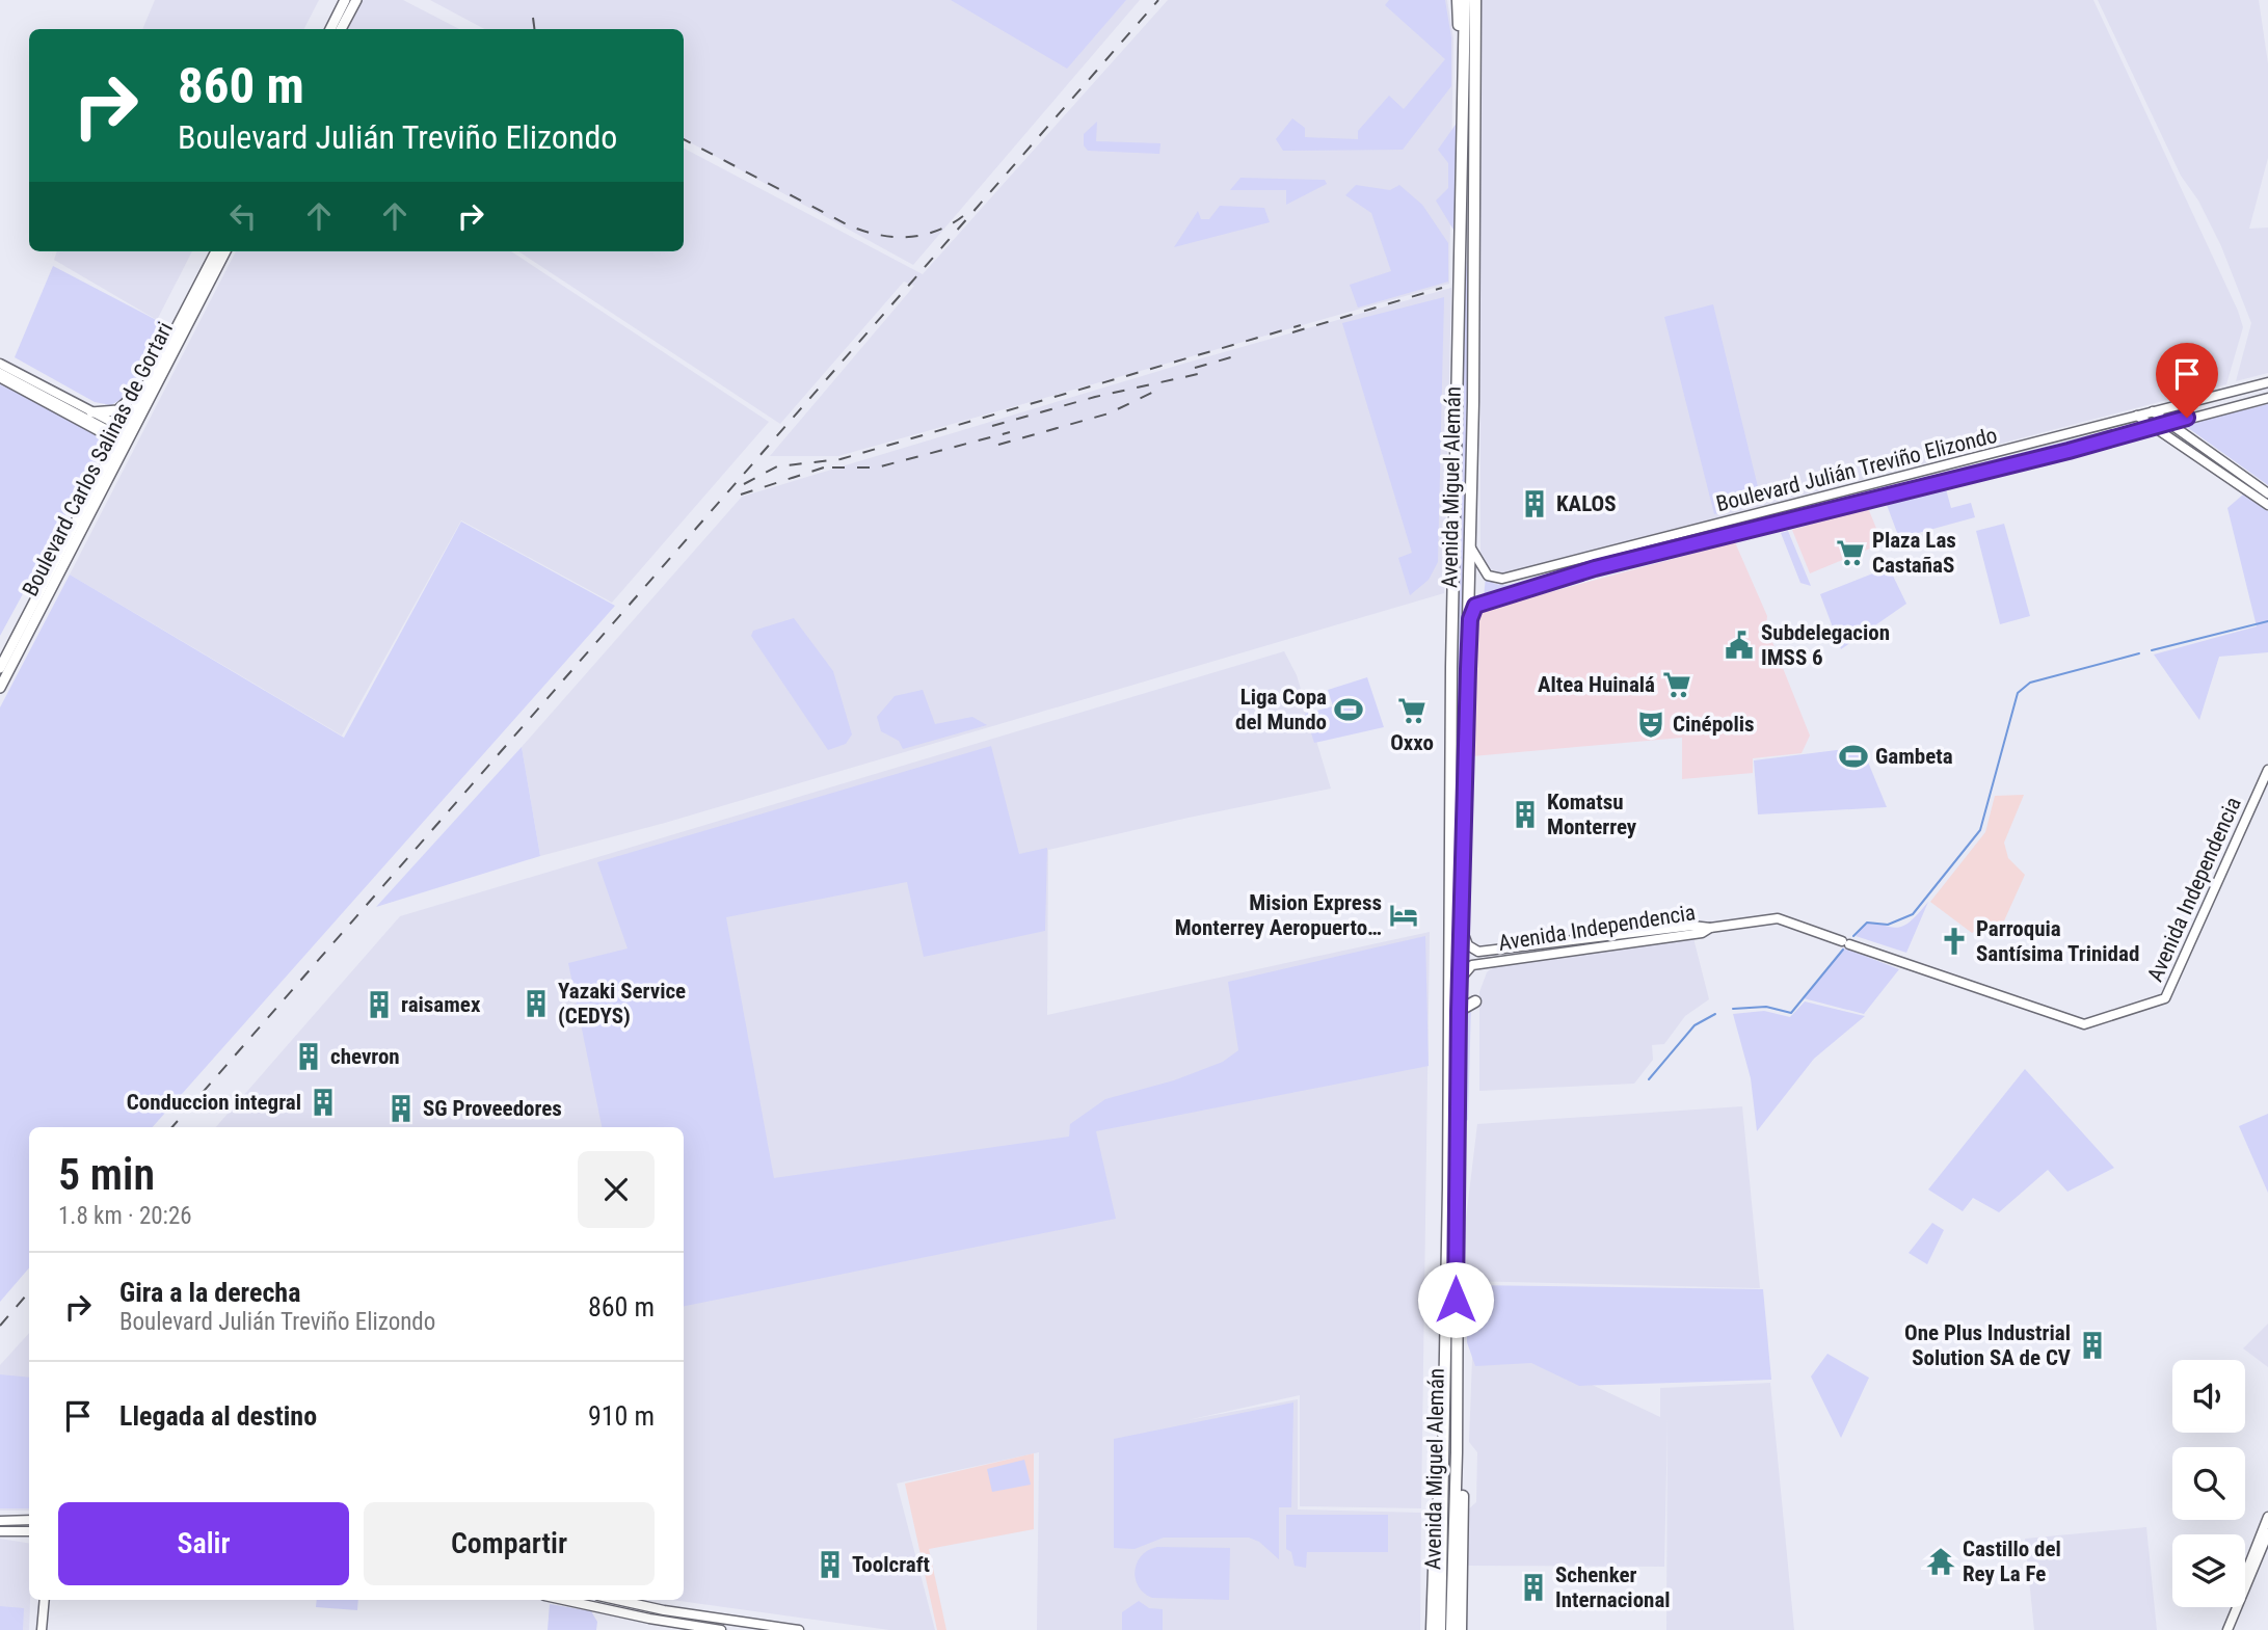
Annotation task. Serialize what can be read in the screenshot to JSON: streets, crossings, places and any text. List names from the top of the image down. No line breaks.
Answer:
{"streets":{"highway":["Avenida Miguel Alemán"],"main road":["Boulevard Carlos Salinas de Gortari","Boulevard Julián Treviño Elizondo","Avenida Independencia"]},"crossings":[["Boulevard Julián Treviño Elizondo","Avenida Miguel Alemán"],["Avenida Miguel Alemán","Avenida Independencia"]],"places":{"building":["KALOS","Komatsu Monterrey","Yazaki Service (CEDYS)","raisamex","chevron","Conduccion integral","SG Proveedores","One Plus Industrial Solution SA de CV","Toolcraft","Schenker Internacional"],"supermarket":["Plaza Las CastañaS","Altea Huinalá","Oxxo"],"public building":["Subdelegacion IMSS 6"],"sports":["Liga Copa del Mundo","Gambeta"],"theatre":["Cinépolis"],"hotel":["Mision Express Monterrey Aeropuerto…"],"church":["Parroquia Santísima Trinidad"],"temple":["Castillo del Rey La Fe"]},"page":{"turn":["860 m","Boulevard Julián Treviño Elizondo"],"heading":["5 min","1.8 km · 20:26"],"list":[{"name":"Gira a la derecha","note":"Boulevard Julián Treviño Elizondo","value":"860 m"},{"name":"Llegada al destino","value":"910 m"}],"buttons":["Salir","Compartir"]}}
